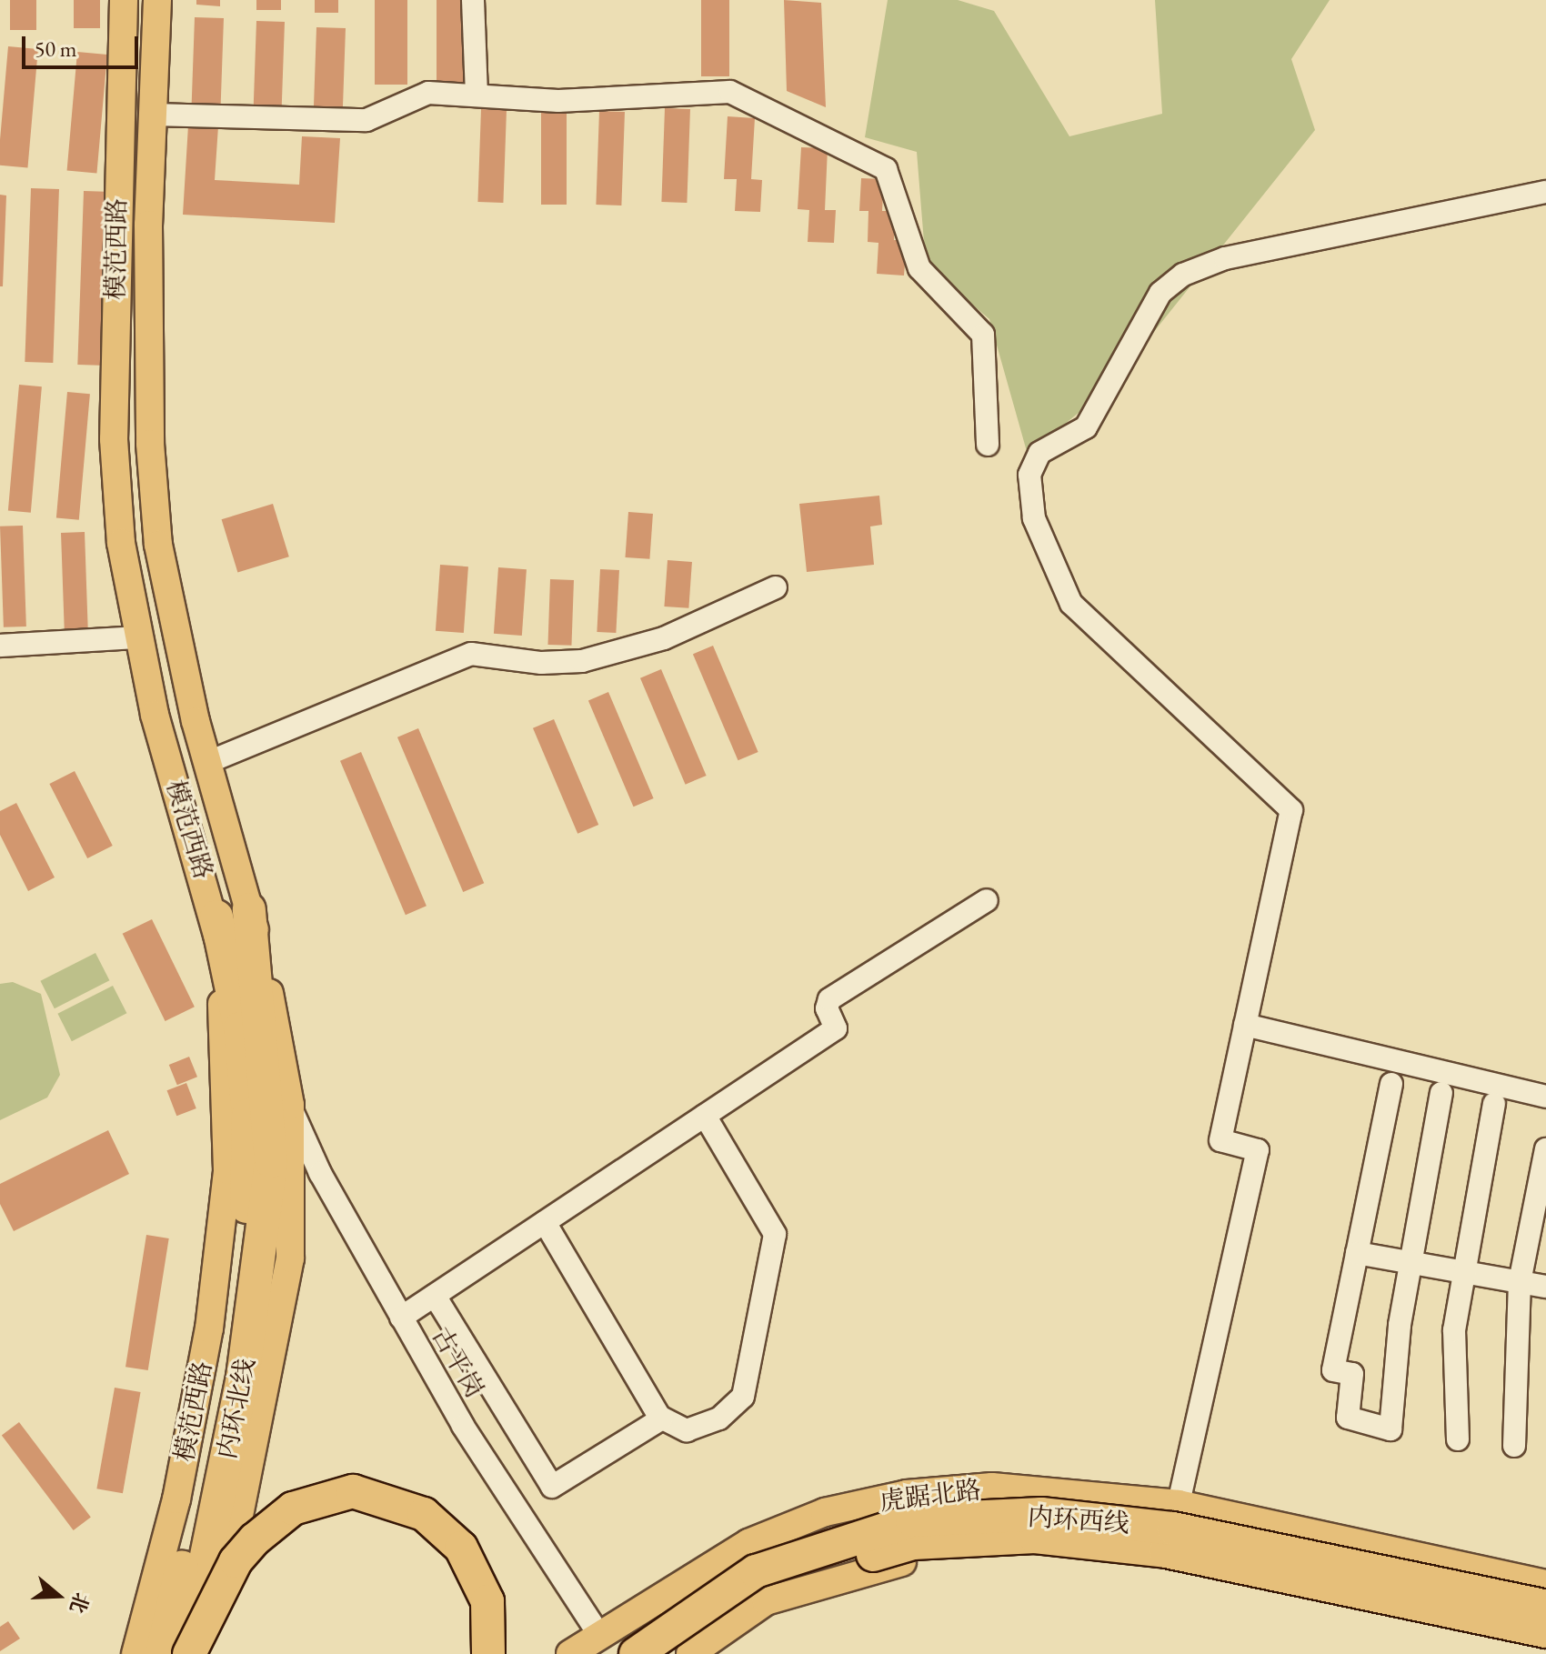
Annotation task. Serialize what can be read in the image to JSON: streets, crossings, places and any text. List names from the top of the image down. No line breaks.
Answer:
{"streets":{"highway":["内环北线","内环西线"],"main road":["模范西路","虎踞北路"],"street":["古平岗"]},"crossings":[["模范西路","古平岗"],["模范西路","内环北线"],["古平岗","虎踞北路"]],"scale_bar":"50 m","north":"right"}
